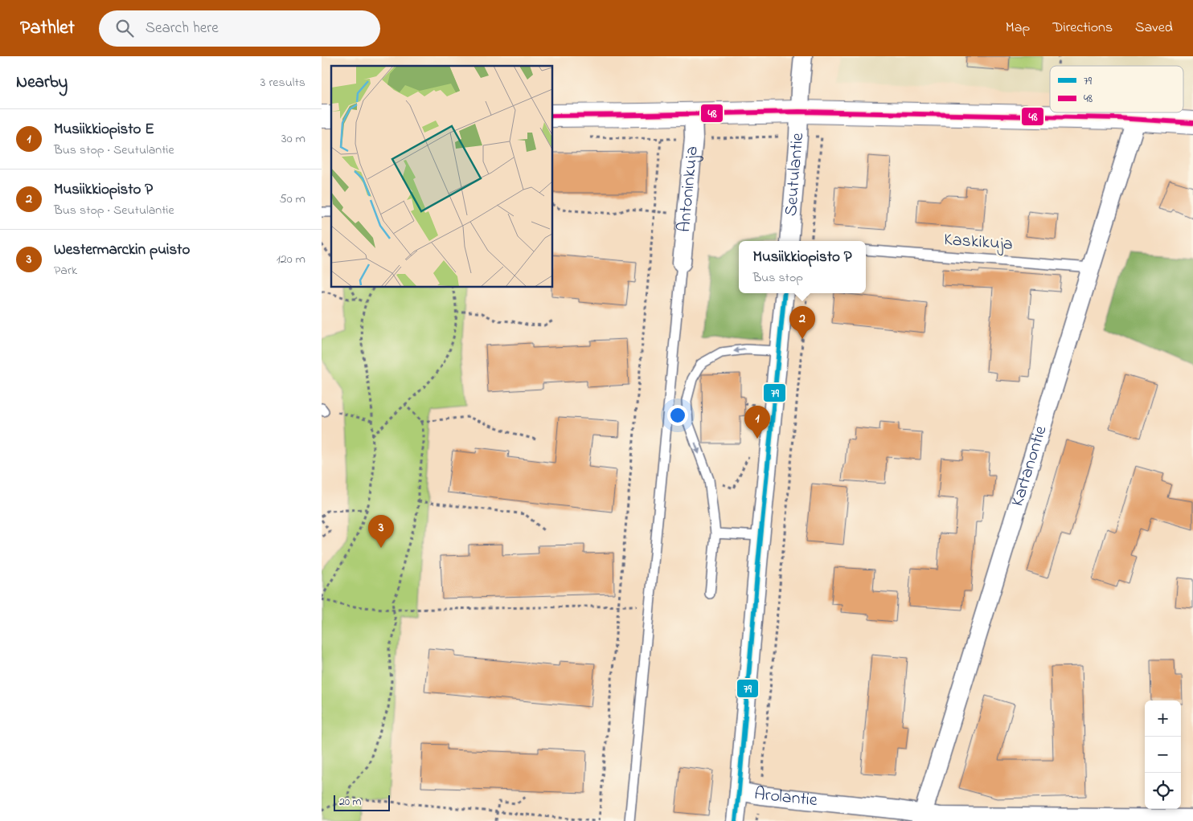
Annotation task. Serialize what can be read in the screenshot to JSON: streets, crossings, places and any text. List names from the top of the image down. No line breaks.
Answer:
{"streets":{"street":["Seutulantie","Antoninkuja","Kartanontie","Arolantie"],"lane":["Kaskikuja"]},"crossings":[["Kaskikuja","Kartanontie"],["Kartanontie","Arolantie"]],"lines":["transit line 48","transit line 79"],"legend":["79","48"],"scale_bar":"20 m","page":{"header":"Pathlet","search":"Search here","nav":["Map","Directions","Saved"],"heading":["Nearby","3 results"],"list":[{"mark":"1","name":"Musiikkiopisto E","note":"Bus stop · Seutulantie","value":"30 m"},{"mark":"2","name":"Musiikkiopisto P","note":"Bus stop · Seutulantie","value":"50 m"},{"mark":"3","name":"Westermarckin puisto","note":"Park","value":"120 m"}],"popup":["Musiikkiopisto P","Bus stop"],"pins":["2","1","3"],"map_buttons":["+","−"],"scale":"20 m"}}
